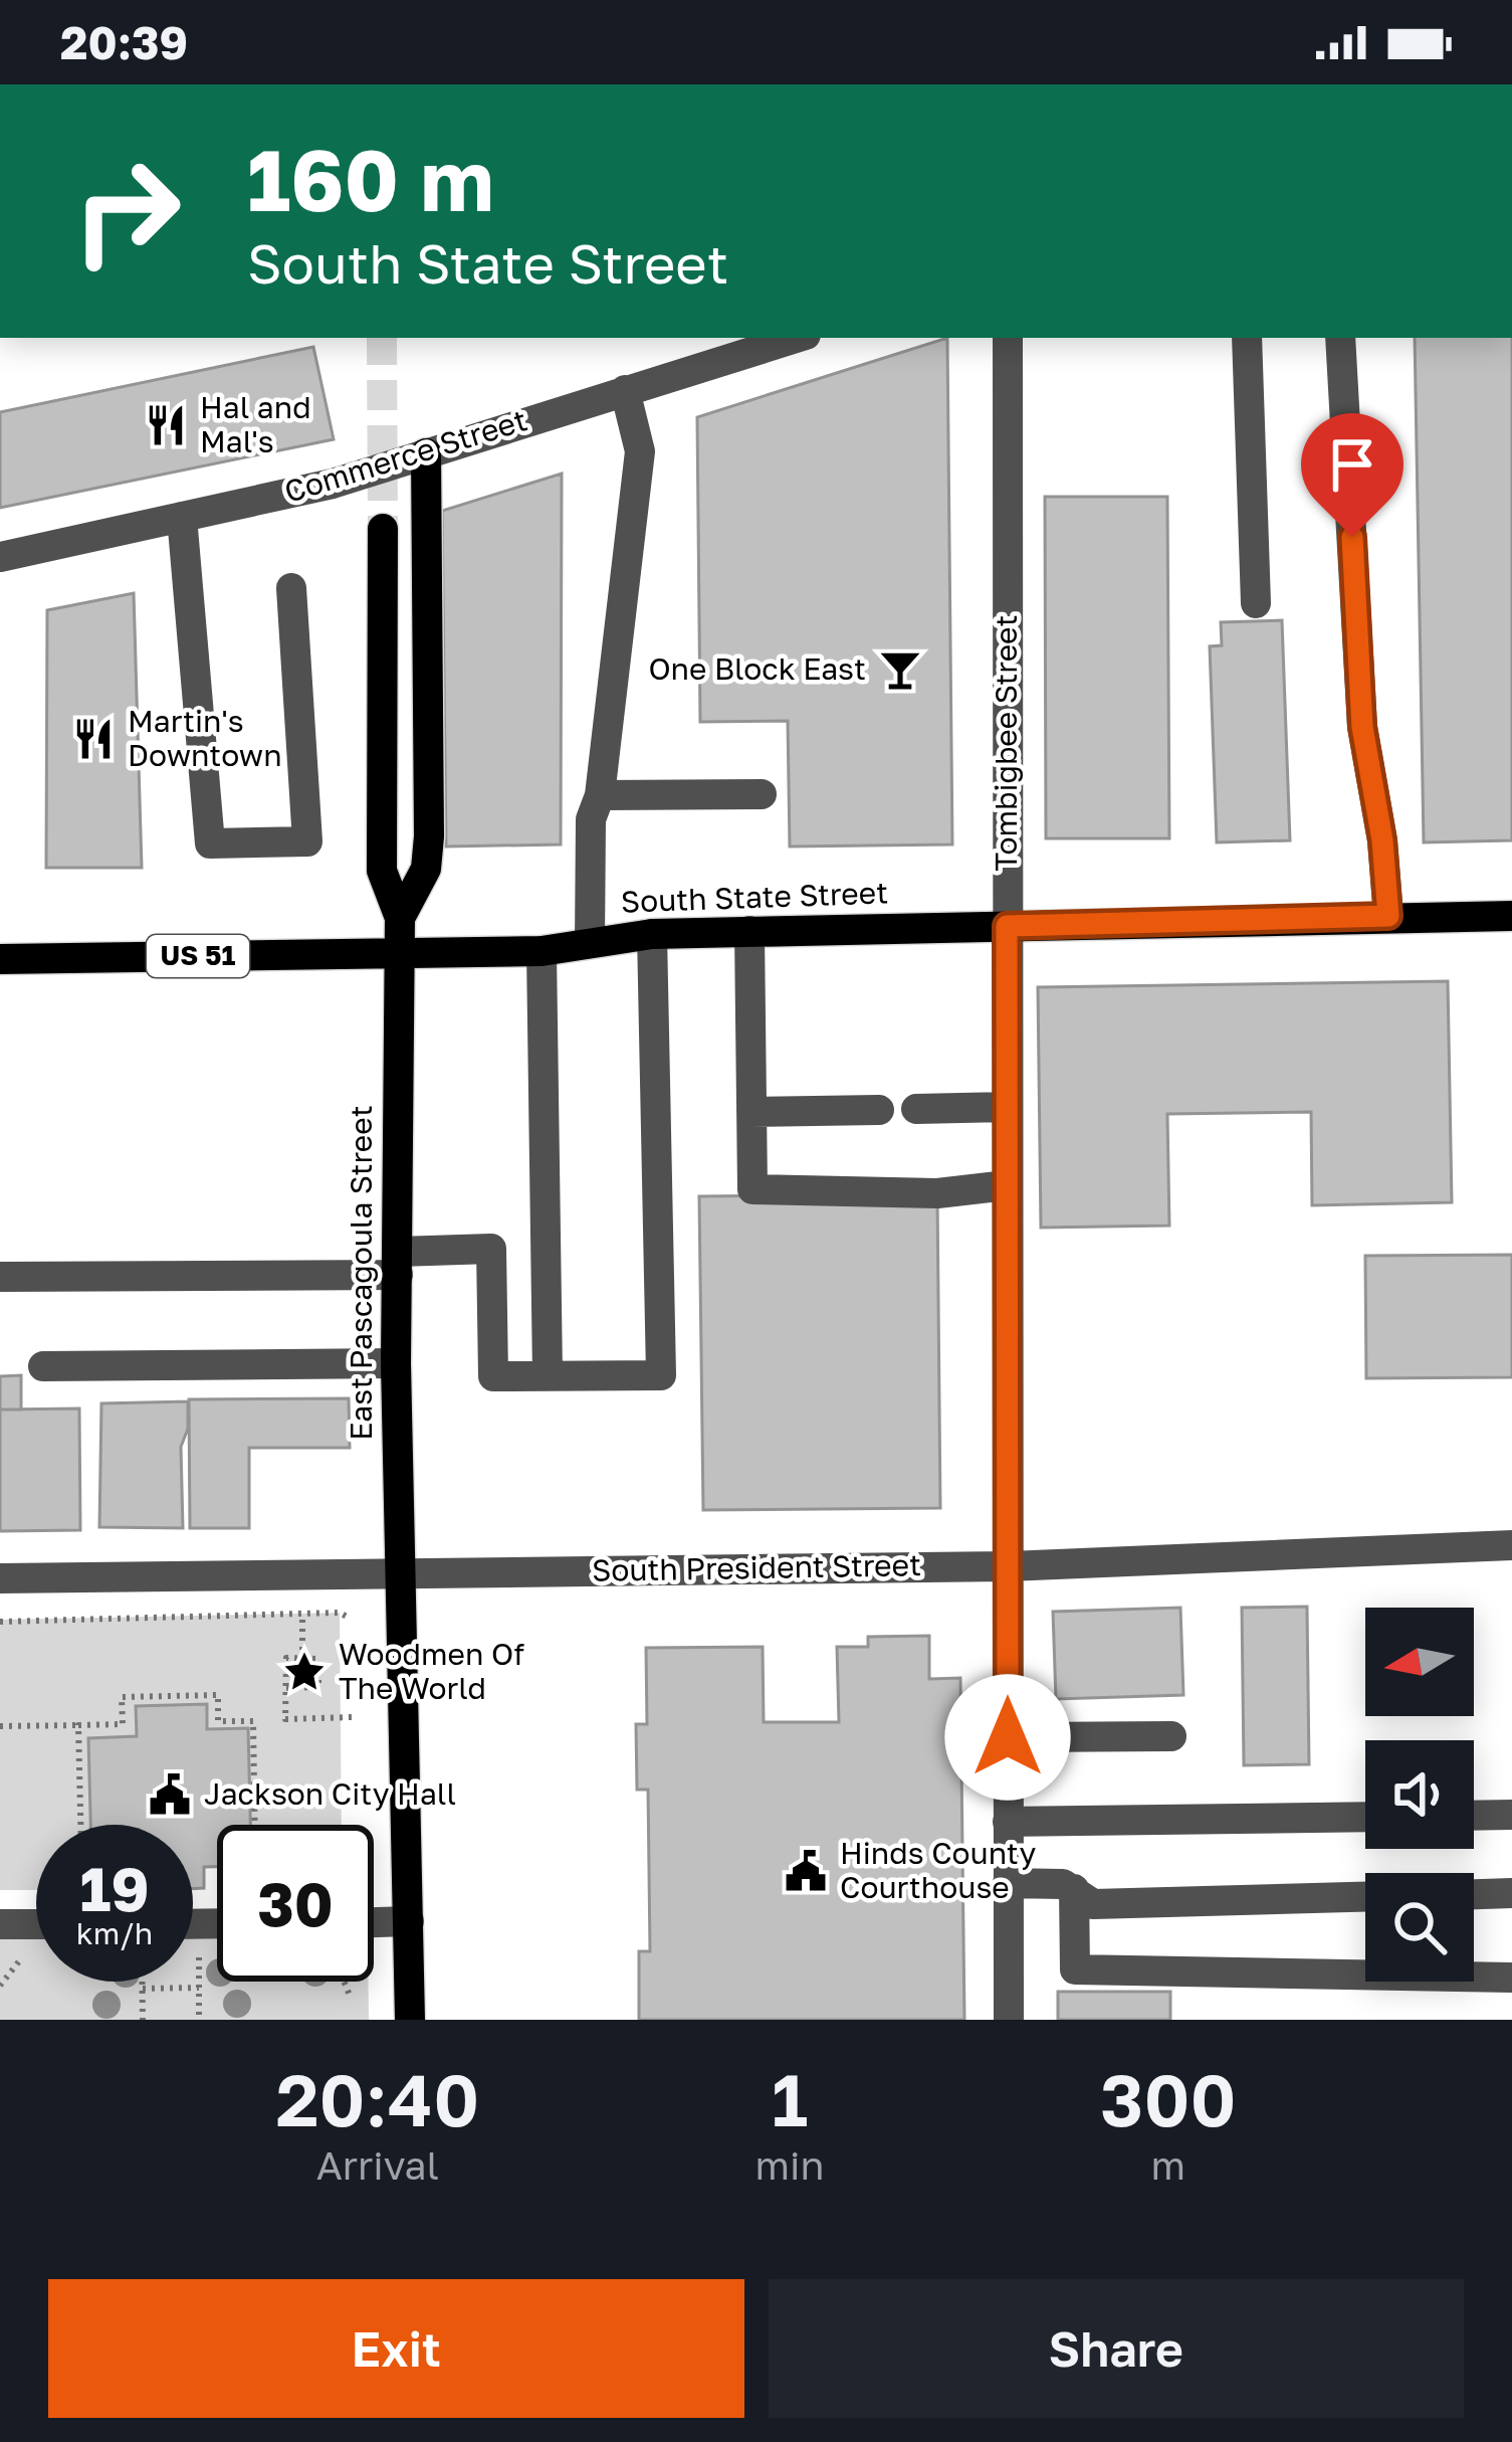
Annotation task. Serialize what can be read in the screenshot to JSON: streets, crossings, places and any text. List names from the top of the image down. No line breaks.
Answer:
{"streets":{"main road":["South State Street","US 51","East Pascagoula Street"],"street":["Commerce Street","Tombigbee Street","South President Street"]},"crossings":[["Tombigbee Street","South State Street"],["Tombigbee Street","South President Street"],["South State Street","East Pascagoula Street"],["East Pascagoula Street","South President Street"]],"places":{"restaurant":["Hal and Mal's","Martin's Downtown"],"bar":["One Block East"],"place":["Woodmen Of The World"],"public building":["Jackson City Hall","Hinds County Courthouse"]},"north":"left","page":{"status":"20:39","turn":["160 m","South State Street"],"speed":"19 km/h","limit":"30","eta":["20:40","Arrival","1","min","300","m"],"buttons":["Exit","Share"]}}
